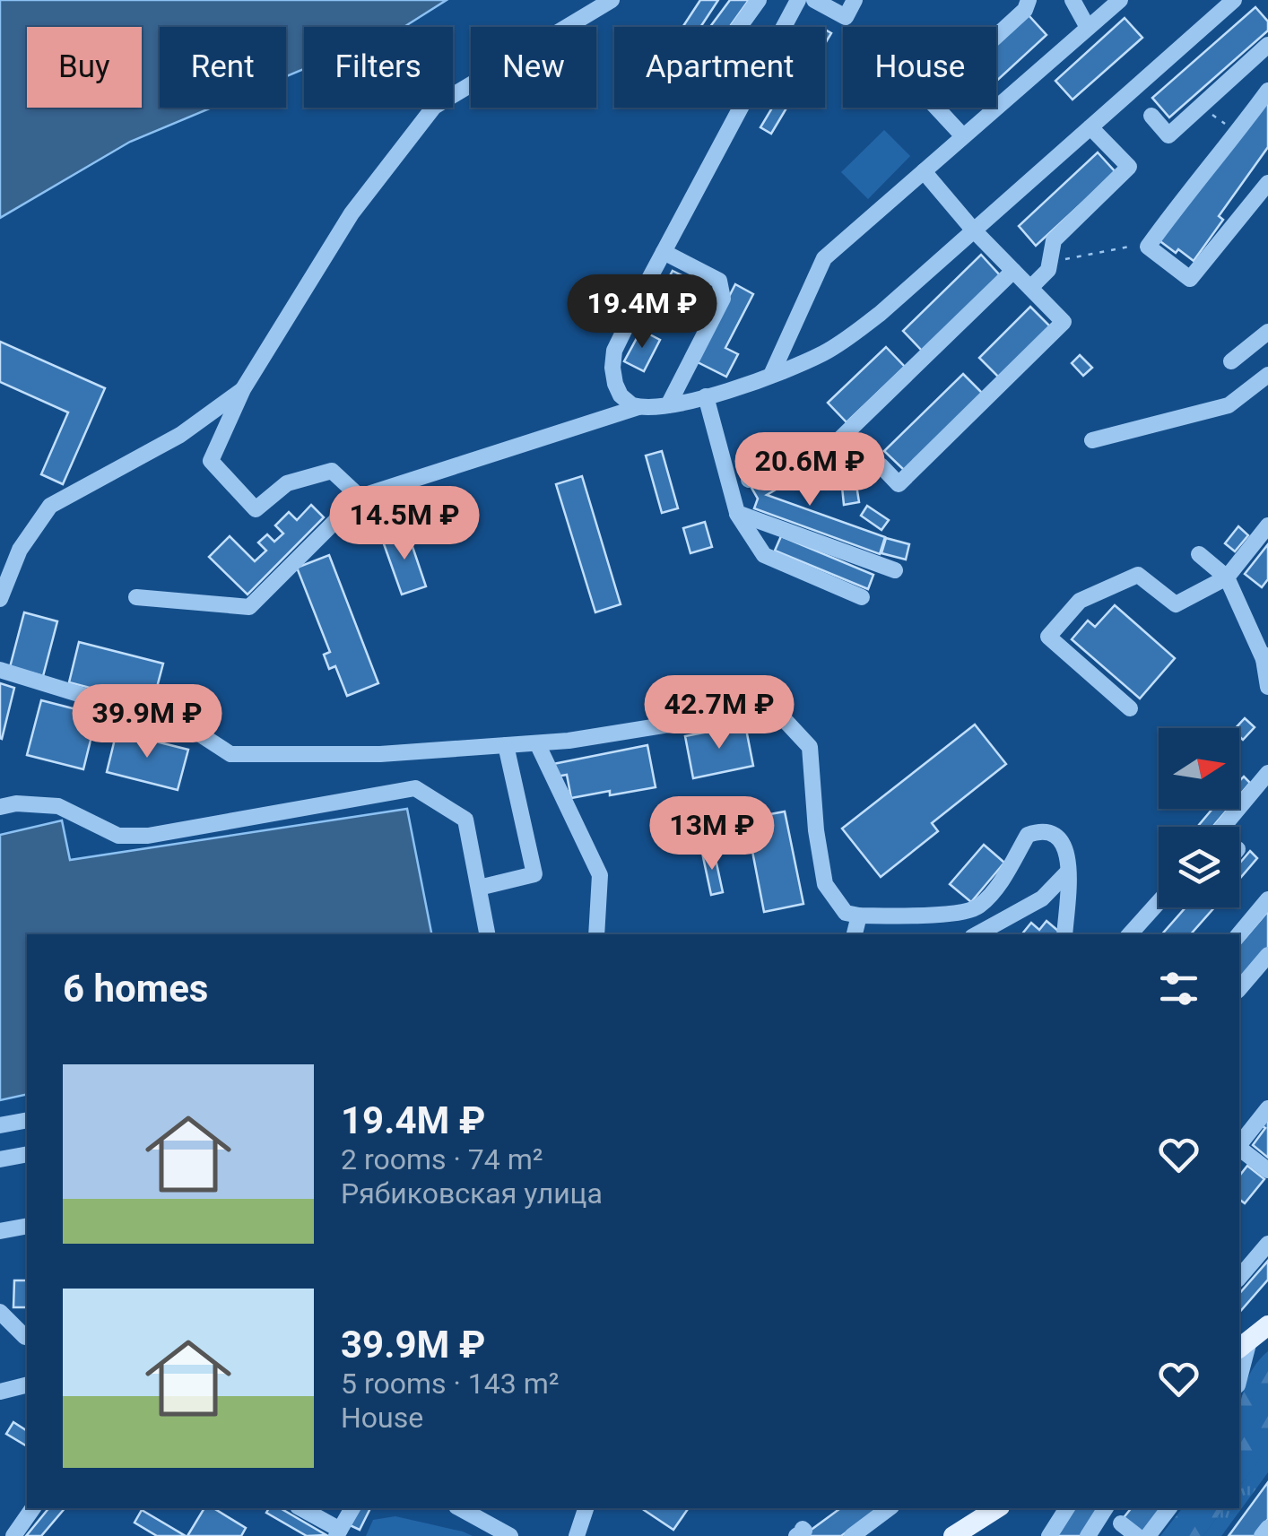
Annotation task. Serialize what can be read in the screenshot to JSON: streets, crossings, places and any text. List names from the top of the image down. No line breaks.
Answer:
{"north":"right","page":{"chip":["Buy","Rent","Filters","New","Apartment","House"],"price":["19.4M ₽","20.6M ₽","14.5M ₽","42.7M ₽","39.9M ₽","13M ₽"],"heading":"6 homes","list":[{"name":"19.4M ₽","note":"2 rooms · 74 m² · Рябиковская улица"},{"name":"39.9M ₽","note":"5 rooms · 143 m² · House"}]}}
